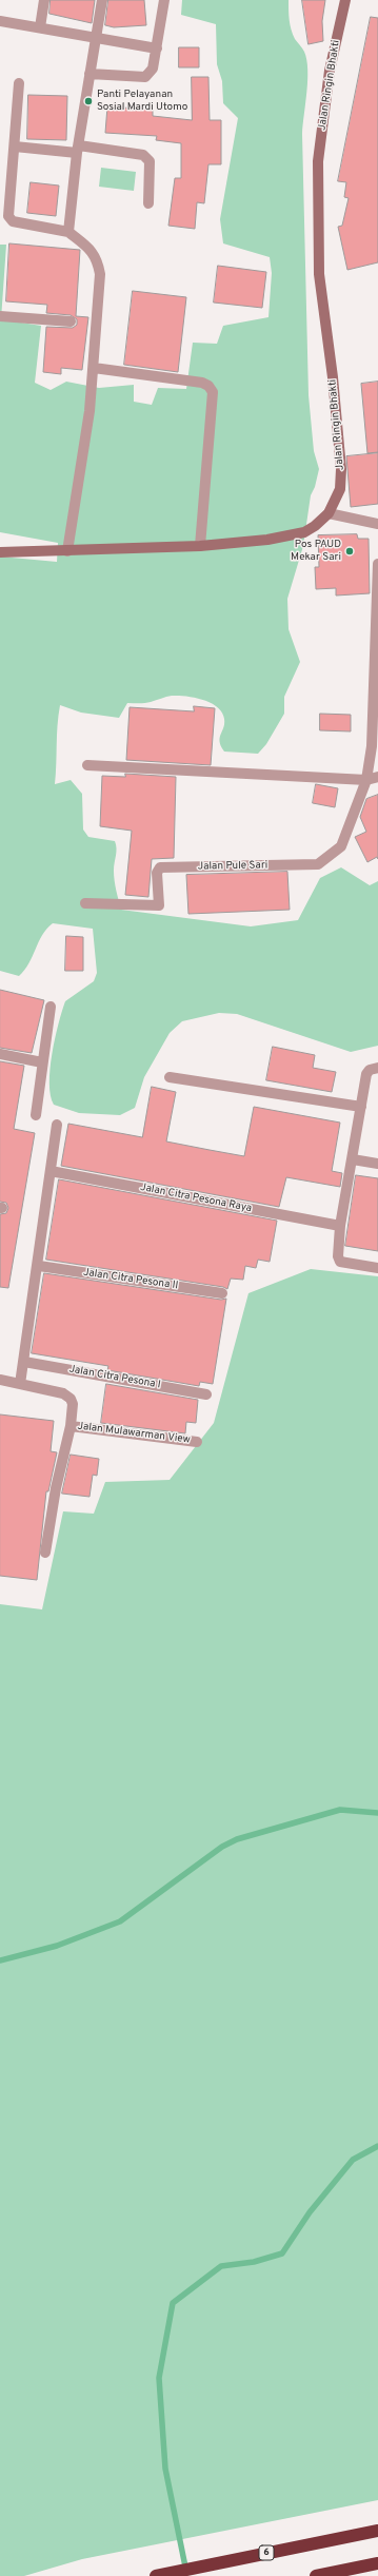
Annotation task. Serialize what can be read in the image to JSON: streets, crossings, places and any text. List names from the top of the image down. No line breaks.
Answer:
{"streets":{"highway":["6"],"street":["Jalan Ringin Bhakti","Jalan Pule Sari","Jalan Citra Pesona Raya","Jalan Citra Pesona II","Jalan Citra Pesona I","Jalan Mulawarman View"]},"places":["Panti Pelayanan Sosial Mardi Utomo","Pos PAUD Mekar Sari"]}
